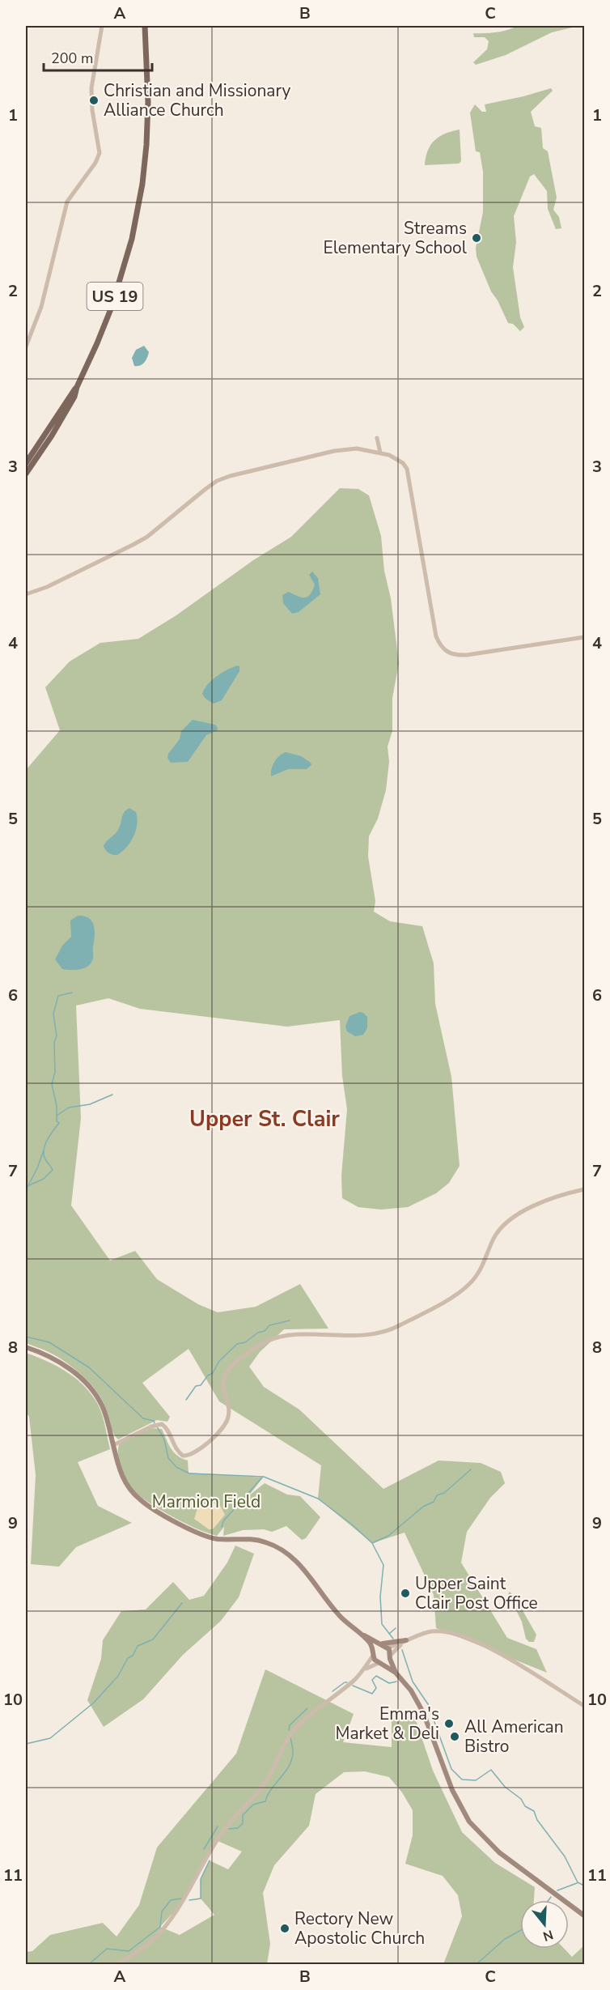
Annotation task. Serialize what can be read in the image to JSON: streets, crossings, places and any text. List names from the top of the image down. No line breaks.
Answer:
{"streets":{"main road":["US 19"]},"districts":["Upper St. Clair"],"parks":["Marmion Field"],"places":["Christian and Missionary Alliance Church","Streams Elementary School","Upper Saint Clair Post Office","Emma's Market & Deli","All American Bistro","Rectory New Apostolic Church"],"scale_bar":"200 m","north":"bottom","grid":{"columns":["A","B","C"],"rows":["1","2","3","4","5","6","7","8","9","10","11"]}}
